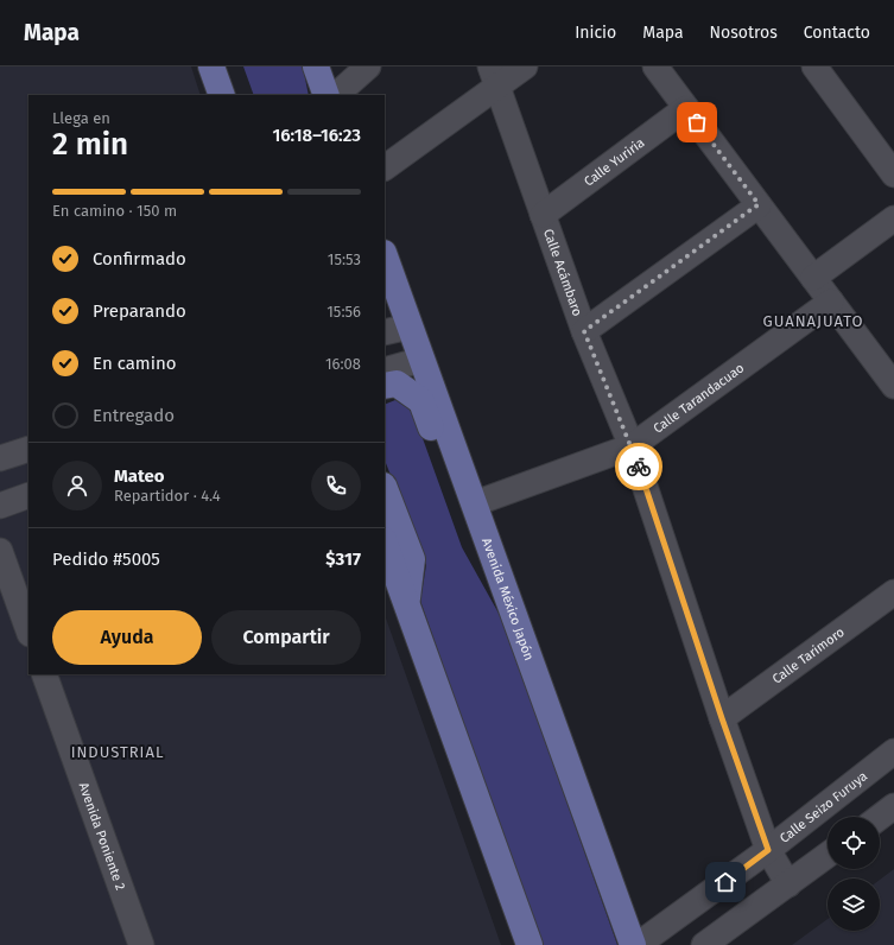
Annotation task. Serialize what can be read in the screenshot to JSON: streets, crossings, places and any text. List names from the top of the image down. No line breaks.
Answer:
{"streets":{"main road":["Avenida México Japón"],"street":["Calle Yuriria","Calle Acámbaro","Calle Tarandacuao","Calle Tarimoro","Calle Seizo Furuya","Avenida Poniente 2"]},"crossings":[["Calle Yuriria","Calle Acámbaro"],["Calle Acámbaro","Calle Tarandacuao"],["Calle Acámbaro","Calle Tarimoro"],["Calle Acámbaro","Calle Seizo Furuya"],["Calle Tarandacuao","Avenida México Japón"]],"districts":["GUANAJUATO","INDUSTRIAL"],"page":{"header":"Mapa","nav":["Inicio","Mapa","Nosotros","Contacto"],"heading":["2 min","Llega en","16:18–16:23"],"panel":["Mateo","Repartidor · 4.4","Pedido #5005","$317"],"bar":"En camino · 150 m","list":[["Confirmado","15:53"],["Preparando","15:56"],["En camino","16:08"],"Entregado"],"buttons":["Ayuda","Compartir"]}}
